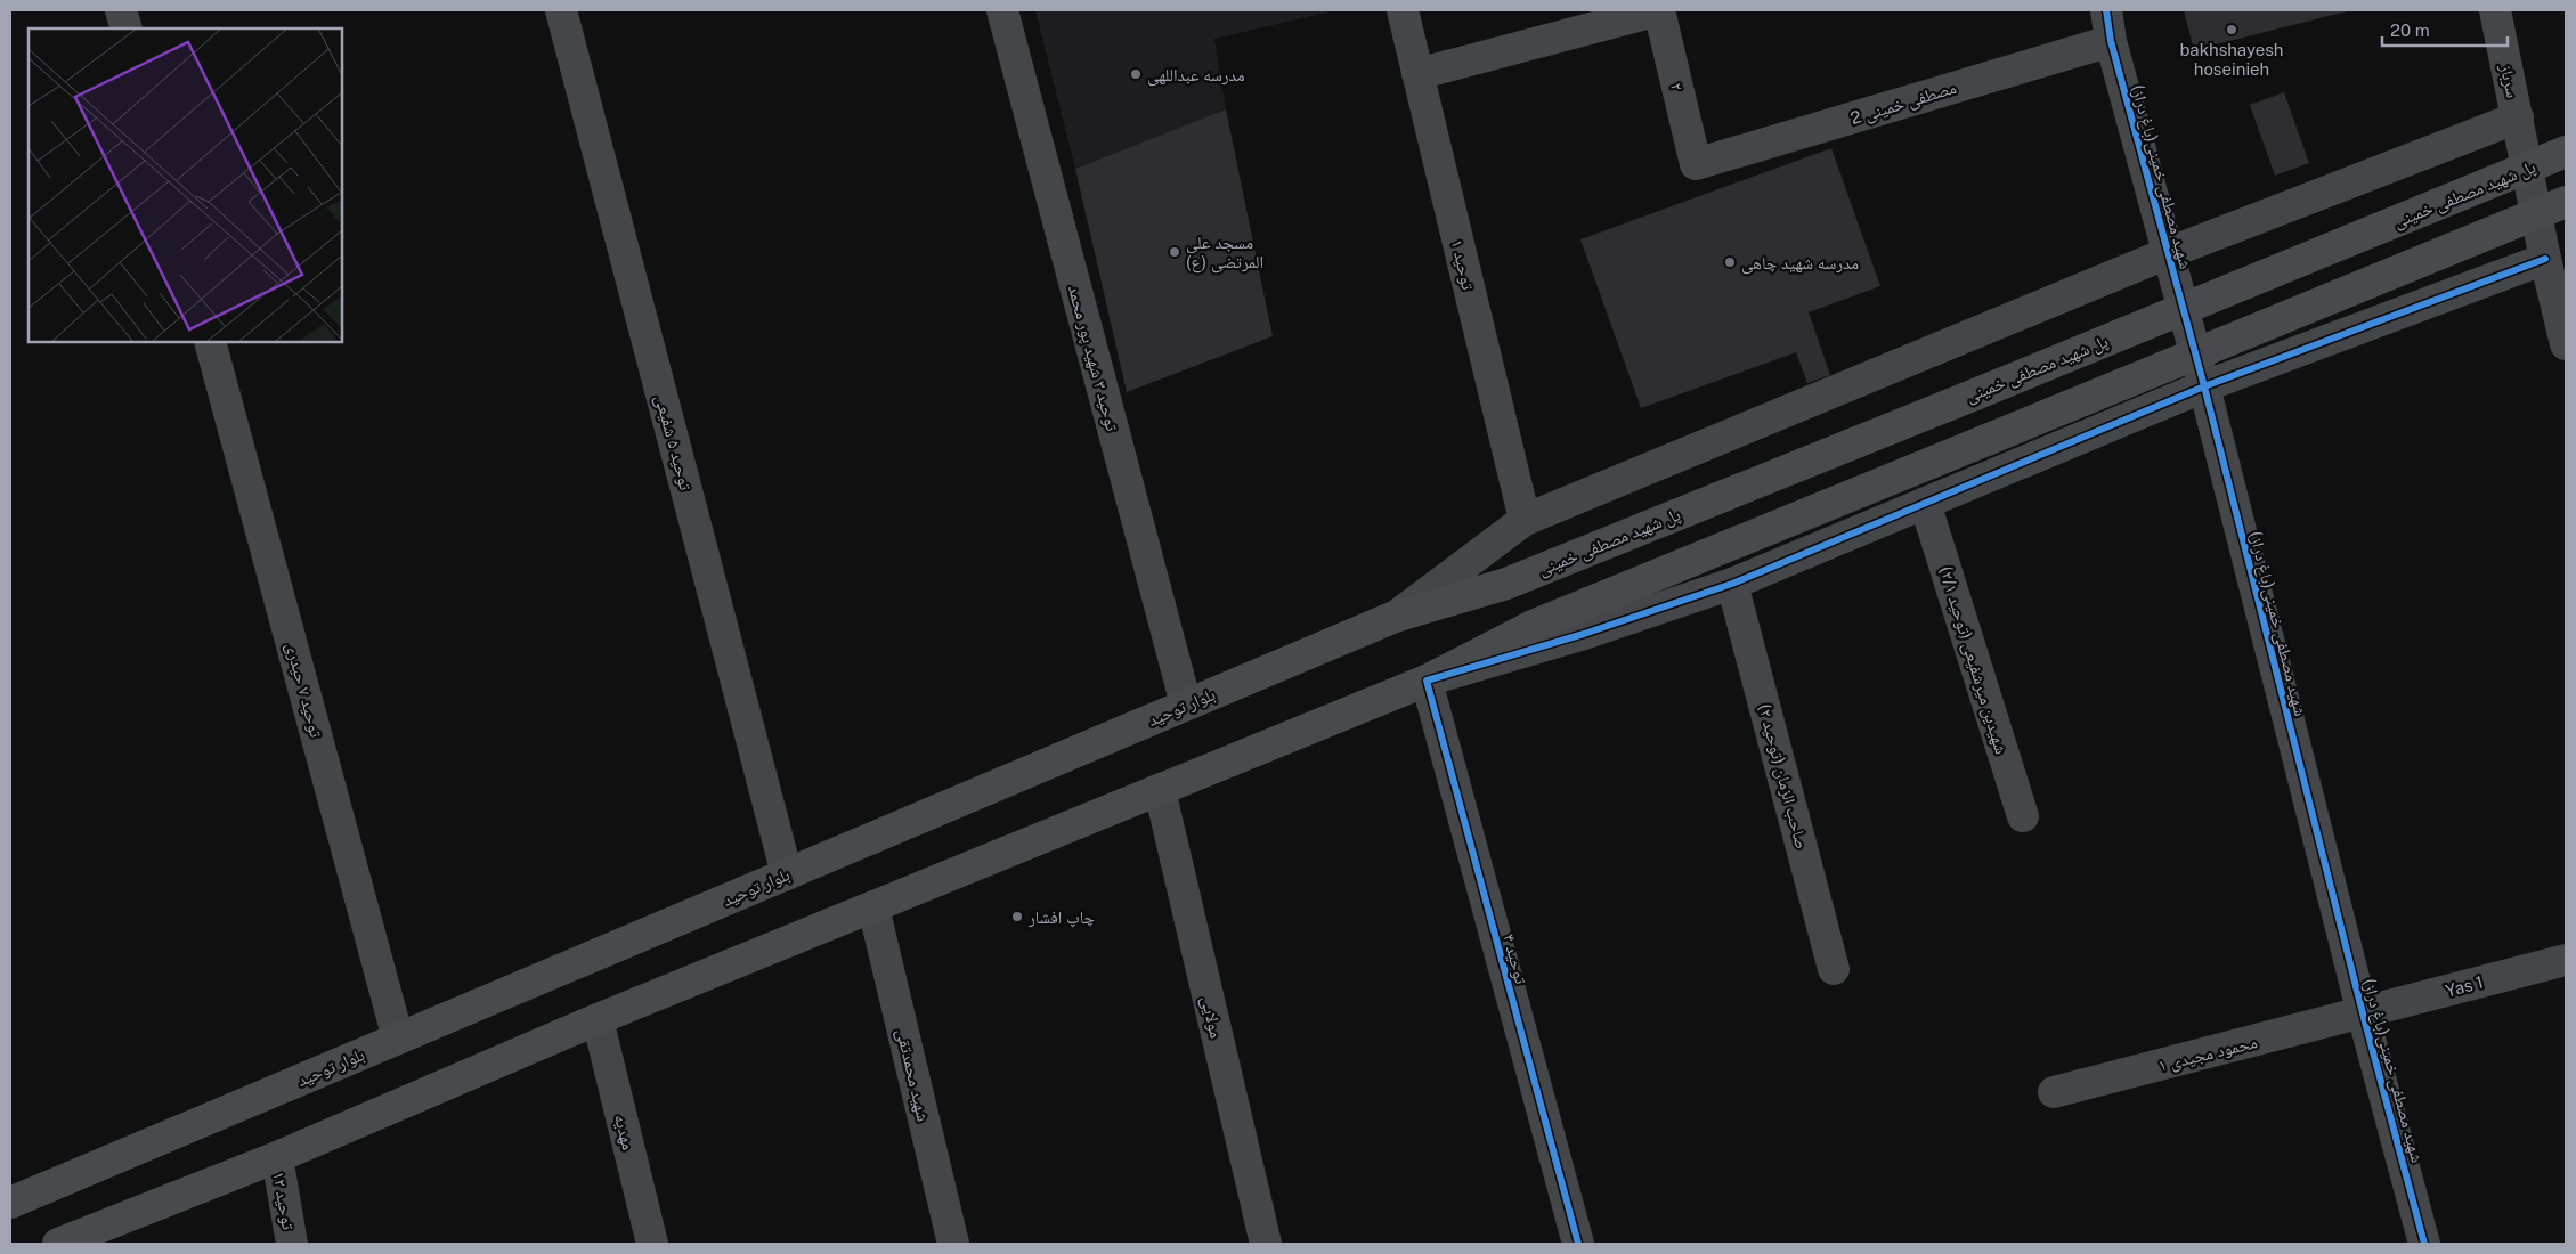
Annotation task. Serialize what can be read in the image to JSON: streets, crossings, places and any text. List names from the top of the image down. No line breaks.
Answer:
{"streets":{"main road":["پل شهید مصطفی خمینی","بلوار توحید"],"street":["سرباز","۲","مصطفی خمینی 2","شهید مصطفی خمینی(باغ دراز)","توحید ۱","توحید ۳ شهيد پور محمد","توحید ۵ شفیعی","شهیدین میرشفیعی (توحید ۲/۱)","توحید ۷ حیدری","صاحب الزمان (توحید ۲)","توحید ۴","Yas 1","مولایی","۱ محمود مجیدی","شهید محمدتقی","مهدیه","توحید ۱۲"]},"crossings":[["۲","مصطفی خمینی 2"],["مصطفی خمینی 2","شهید مصطفی خمینی(باغ دراز)"],["شهید مصطفی خمینی(باغ دراز)","Yas 1"],["شهید مصطفی خمینی(باغ دراز)","۱ محمود مجیدی"],["پل شهید مصطفی خمینی","بلوار توحید"],["توحید ۳ شهيد پور محمد","بلوار توحید"],["توحید ۵ شفیعی","بلوار توحید"],["توحید ۷ حیدری","بلوار توحید"],["Yas 1","۱ محمود مجیدی"]],"places":["bakhshayesh hoseinieh","مدرسه عبداللهی","مسجد علی المرتضی (ع)","مدرسه شهید چاهی","چاپ افشار"],"scale_bar":"20 m"}
